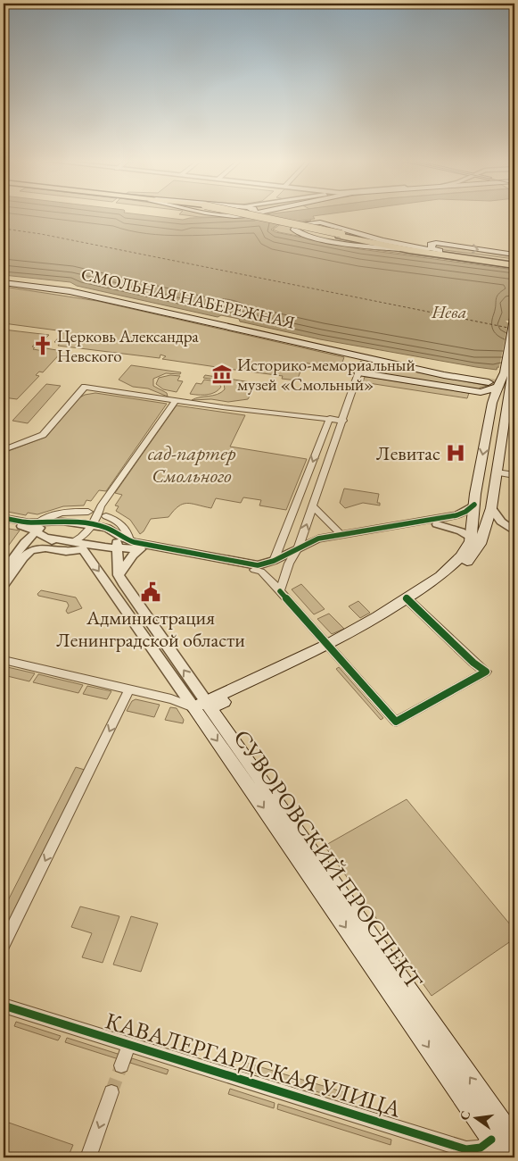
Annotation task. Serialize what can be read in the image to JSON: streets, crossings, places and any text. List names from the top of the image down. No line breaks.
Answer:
{"streets":{"main road":["СМОЛЬНАЯ НАБЕРЕЖНАЯ","СУВОРОВСКИЙ ПРОСПЕКТ"],"street":["КАВАЛЕРГАРДСКАЯ УЛИЦА"]},"crossings":[["СУВОРОВСКИЙ ПРОСПЕКТ","КАВАЛЕРГАРДСКАЯ УЛИЦА"]],"water":["Нева"],"parks":["сад-партер Смольного"],"places":{"church":["Церковь Александра Невского"],"museum":["Историко-мемориальный музей «Смольный»"],"hospital":["Левитас"],"public building":["Администрация Ленинградской области"]},"north":"left"}
